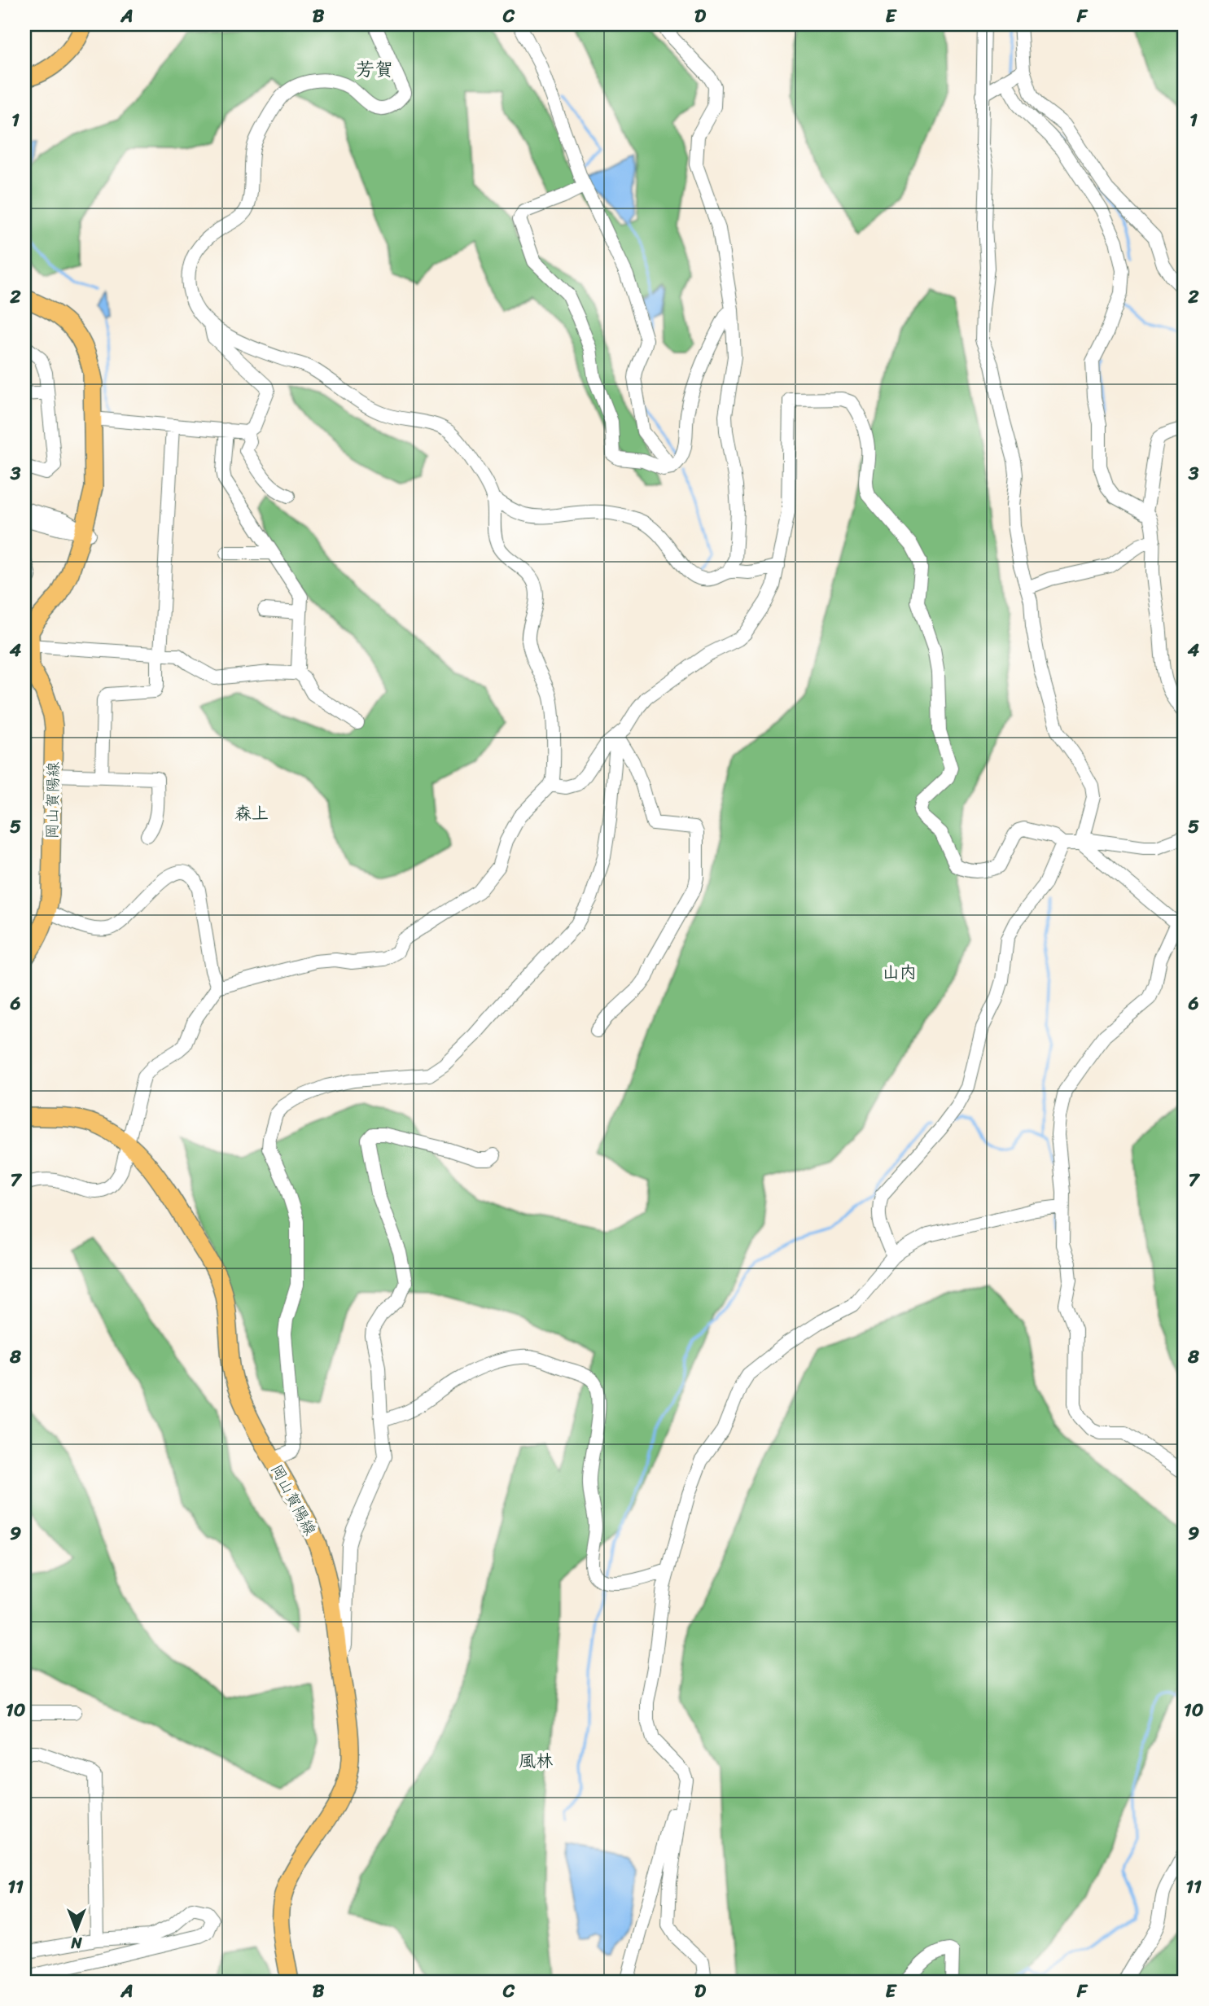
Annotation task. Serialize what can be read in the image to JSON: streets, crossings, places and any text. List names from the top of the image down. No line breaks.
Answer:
{"streets":{"main road":["岡山賀陽線"]},"districts":["芳賀","森上","山内","風林"],"north":"bottom","grid":{"columns":["A","B","C","D","E","F"],"rows":["1","2","3","4","5","6","7","8","9","10","11"]}}
